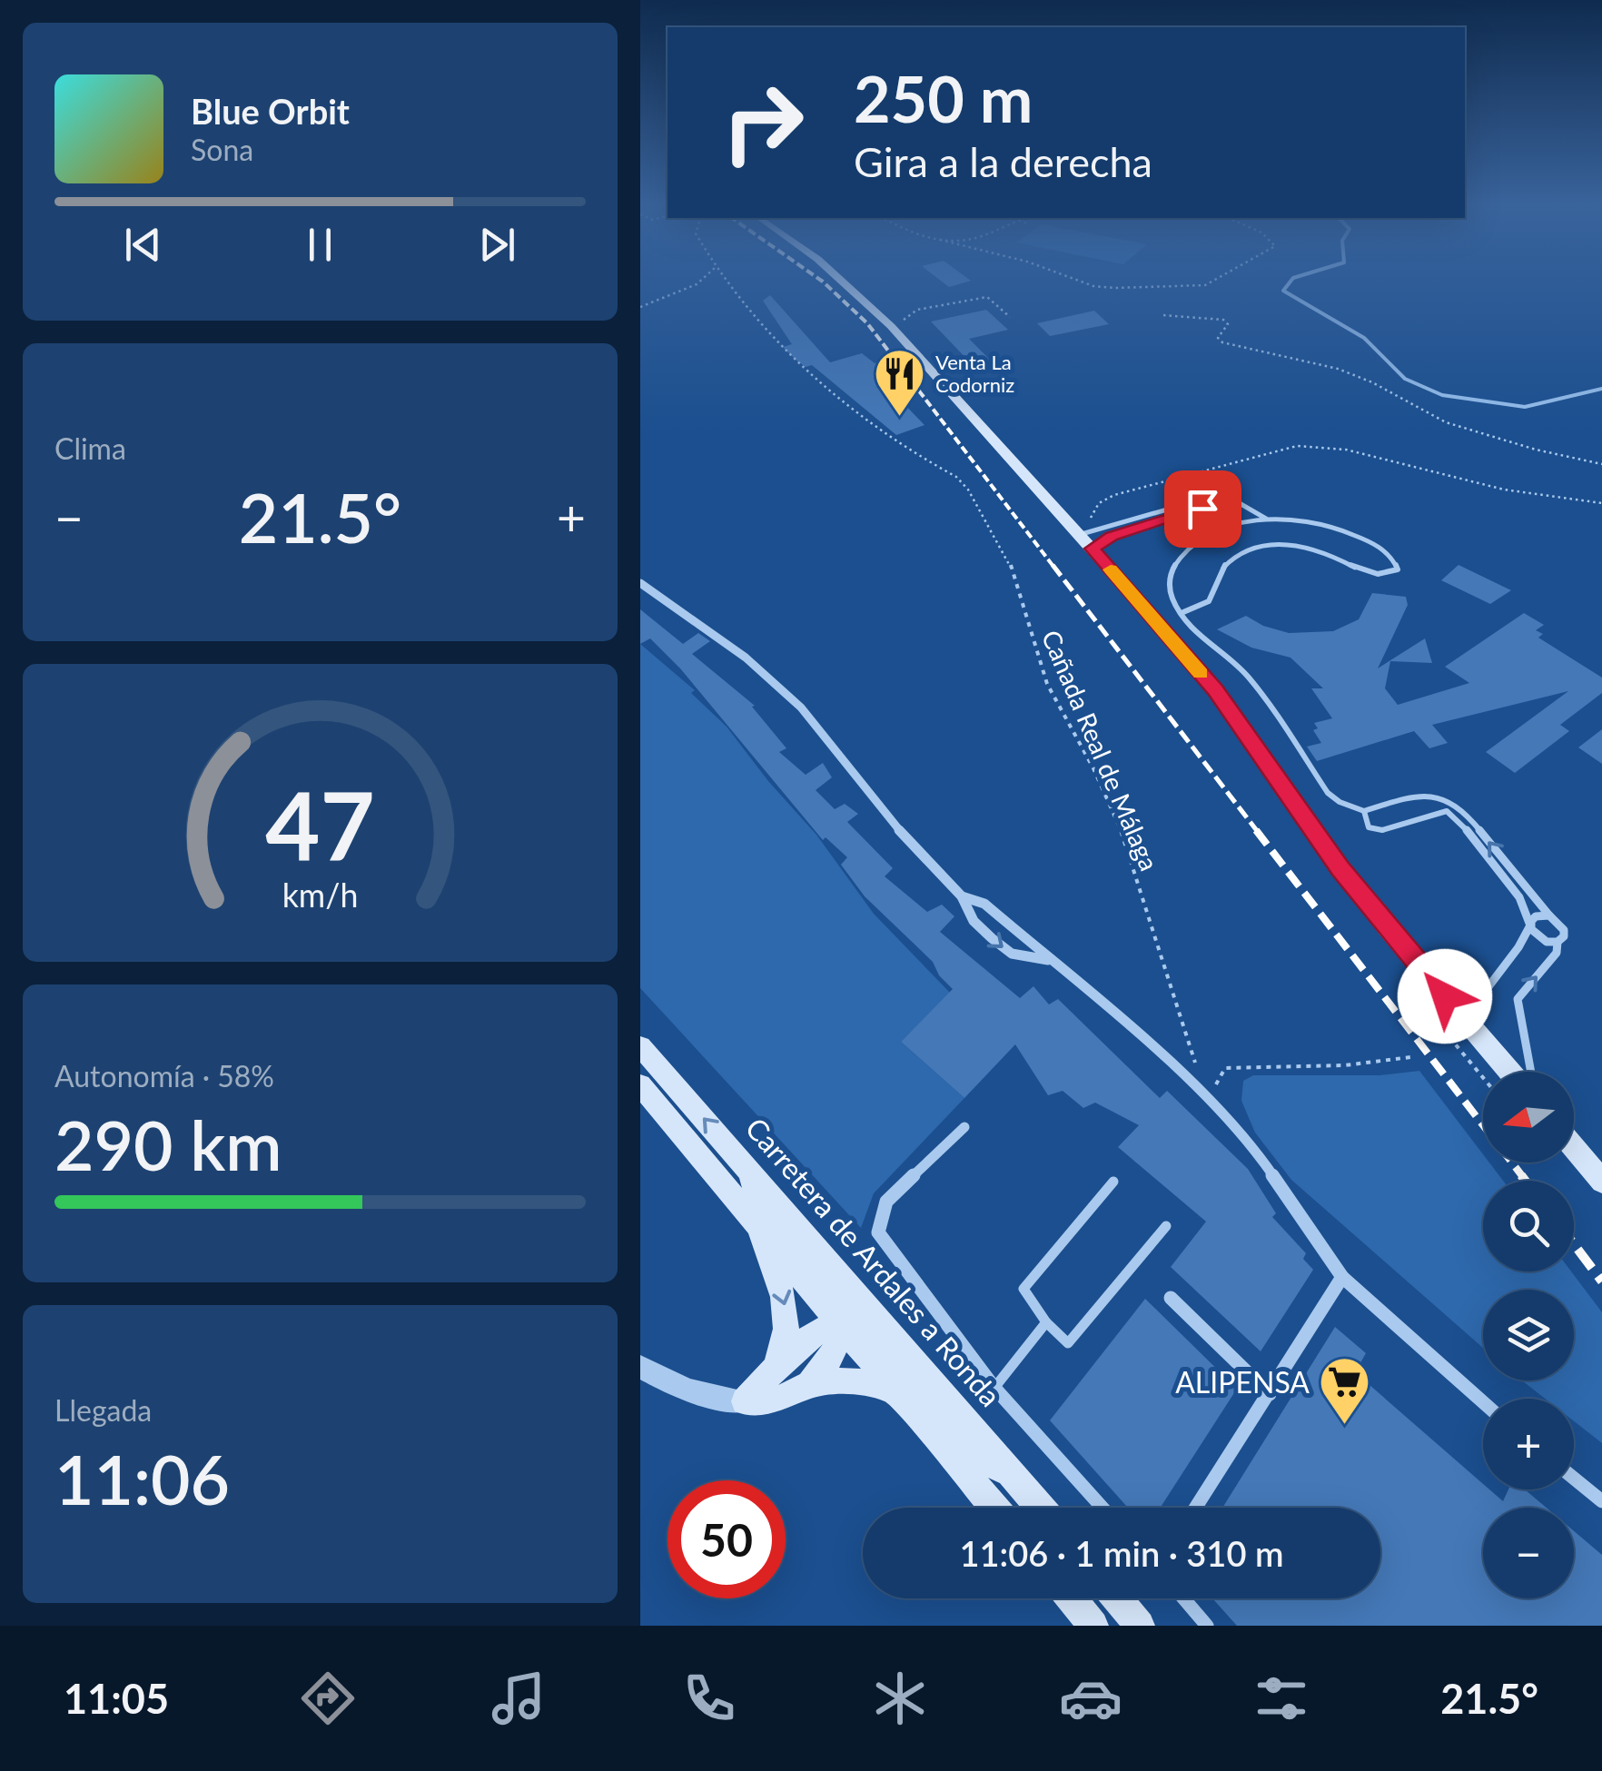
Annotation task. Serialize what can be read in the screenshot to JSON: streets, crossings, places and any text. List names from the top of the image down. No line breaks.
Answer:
{"streets":{"main road":["Carretera de Ardales a Ronda"],"path":["Cañada Real de Málaga"]},"places":{"restaurant":["Venta La Codorniz"],"supermarket":["ALIPENSA"]},"north":"left","page":{"turn":["250 m","Gira a la derecha"],"song":["Blue Orbit","Sona"],"tile":["Clima",["Autonomía · 58%","290 km"],["Llegada","11:06"]],"heat":["−","21.5°","+"],"map_buttons":["+","−"],"limit":"50","trip":"11:06 · 1 min · 310 m","tabs":["11:05","21.5°"],"gauge":["47","km/h"]}}
